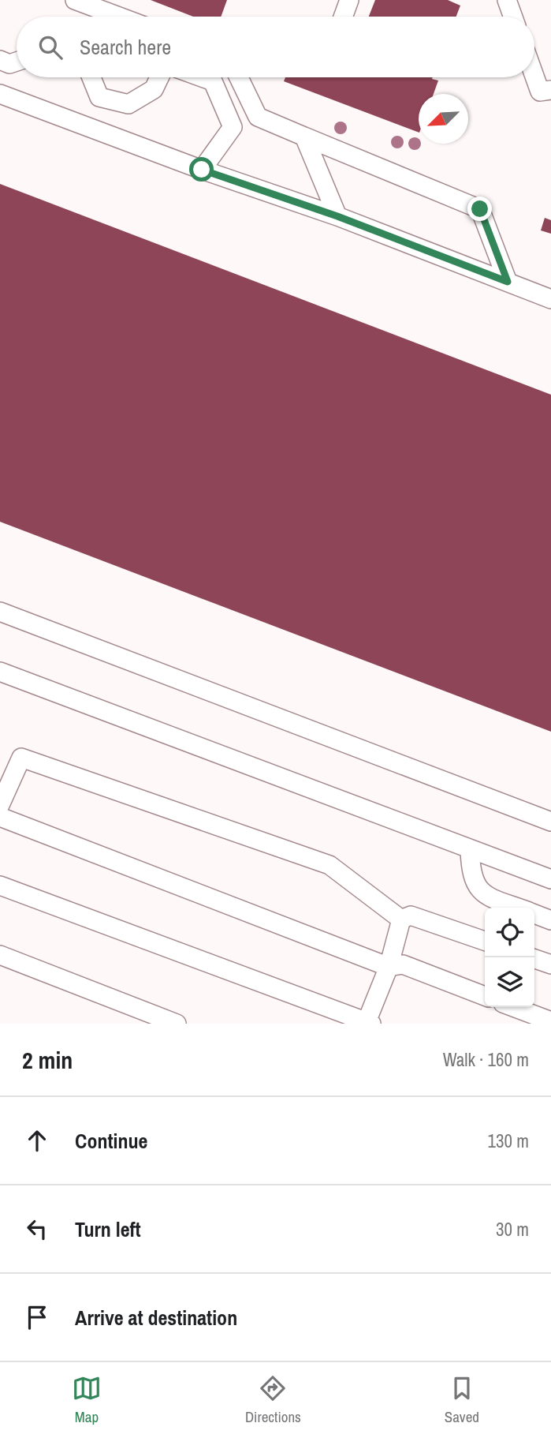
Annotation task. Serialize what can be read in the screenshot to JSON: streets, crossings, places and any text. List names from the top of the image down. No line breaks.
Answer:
{"north":"bottom left","page":{"search":"Search here","heading":["2 min","Walk · 160 m"],"list":[["Continue","130 m"],["Turn left","30 m"],"Arrive at destination"],"nav":["Map","Directions","Saved"]}}
